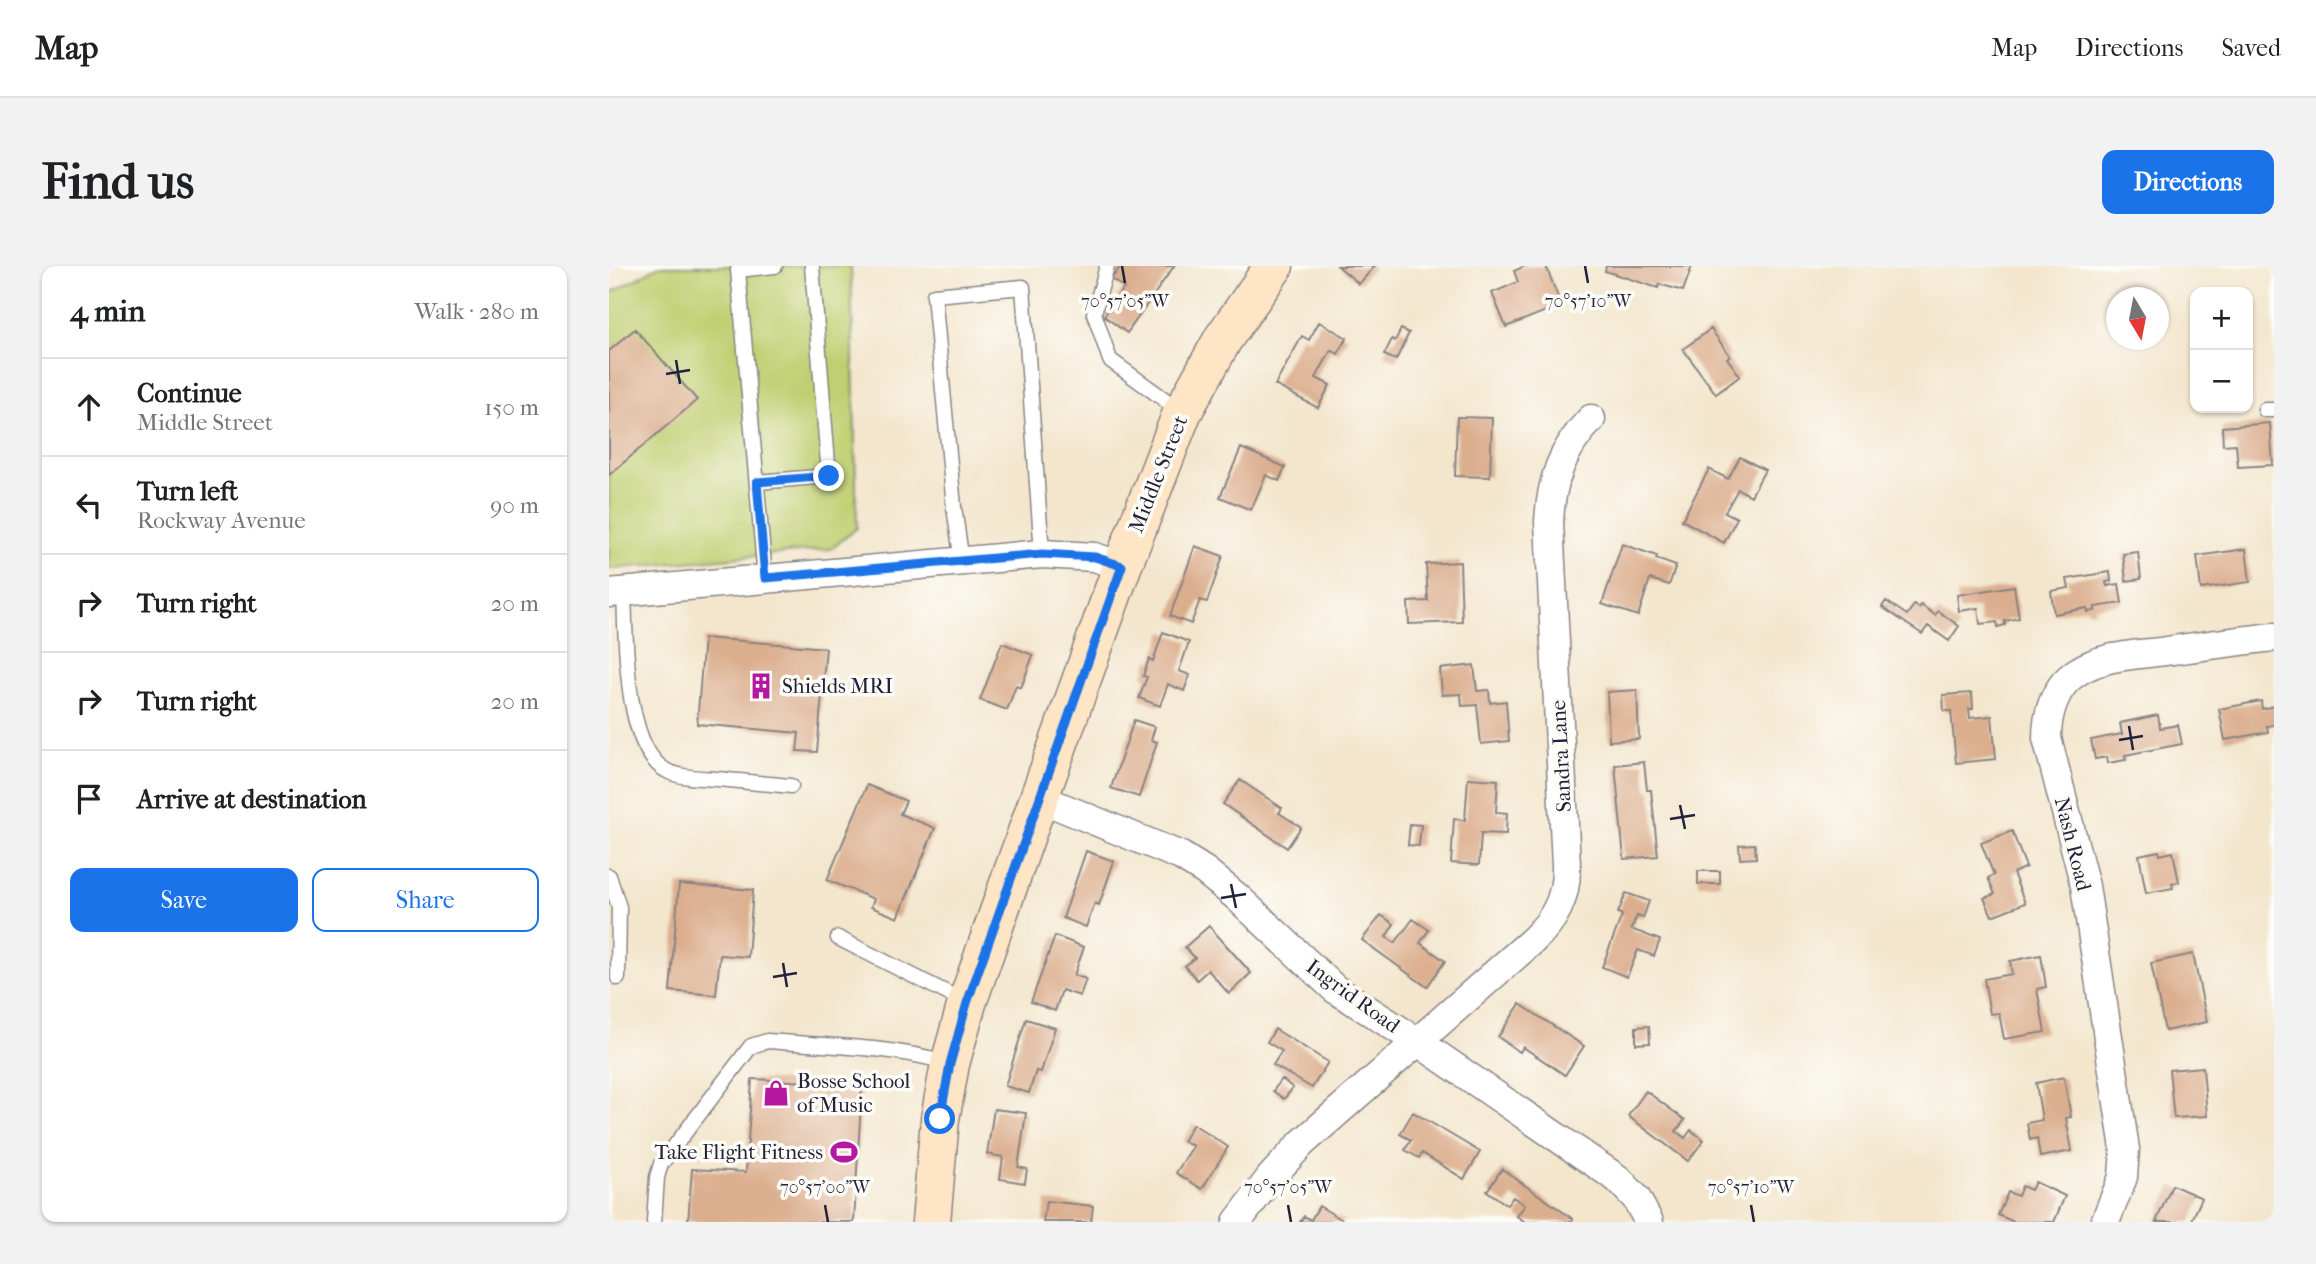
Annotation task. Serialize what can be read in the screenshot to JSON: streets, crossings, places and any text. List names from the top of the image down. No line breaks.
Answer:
{"streets":{"main road":["Middle Street"],"street":["Sandra Lane","Nash Road","Ingrid Road"]},"crossings":[["Middle Street","Ingrid Road"],["Sandra Lane","Ingrid Road"]],"places":{"building":["Shields MRI"],"shop":["Bosse School of Music"],"sports":["Take Flight Fitness"]},"north":"bottom","page":{"header":"Map","nav":["Map","Directions","Saved"],"buttons":["Directions",["Save","Share"]],"title":"Find us","heading":["4 min","Walk · 280 m"],"map_buttons":["+","−"],"list":[["Continue","Middle Street","150 m"],["Turn left","Rockway Avenue","90 m"],["Turn right","20 m"],["Turn right","20 m"],"Arrive at destination"]},"coordinates":["70°57'05\"W","70°57'10\"W","70°57'00\"W"]}
